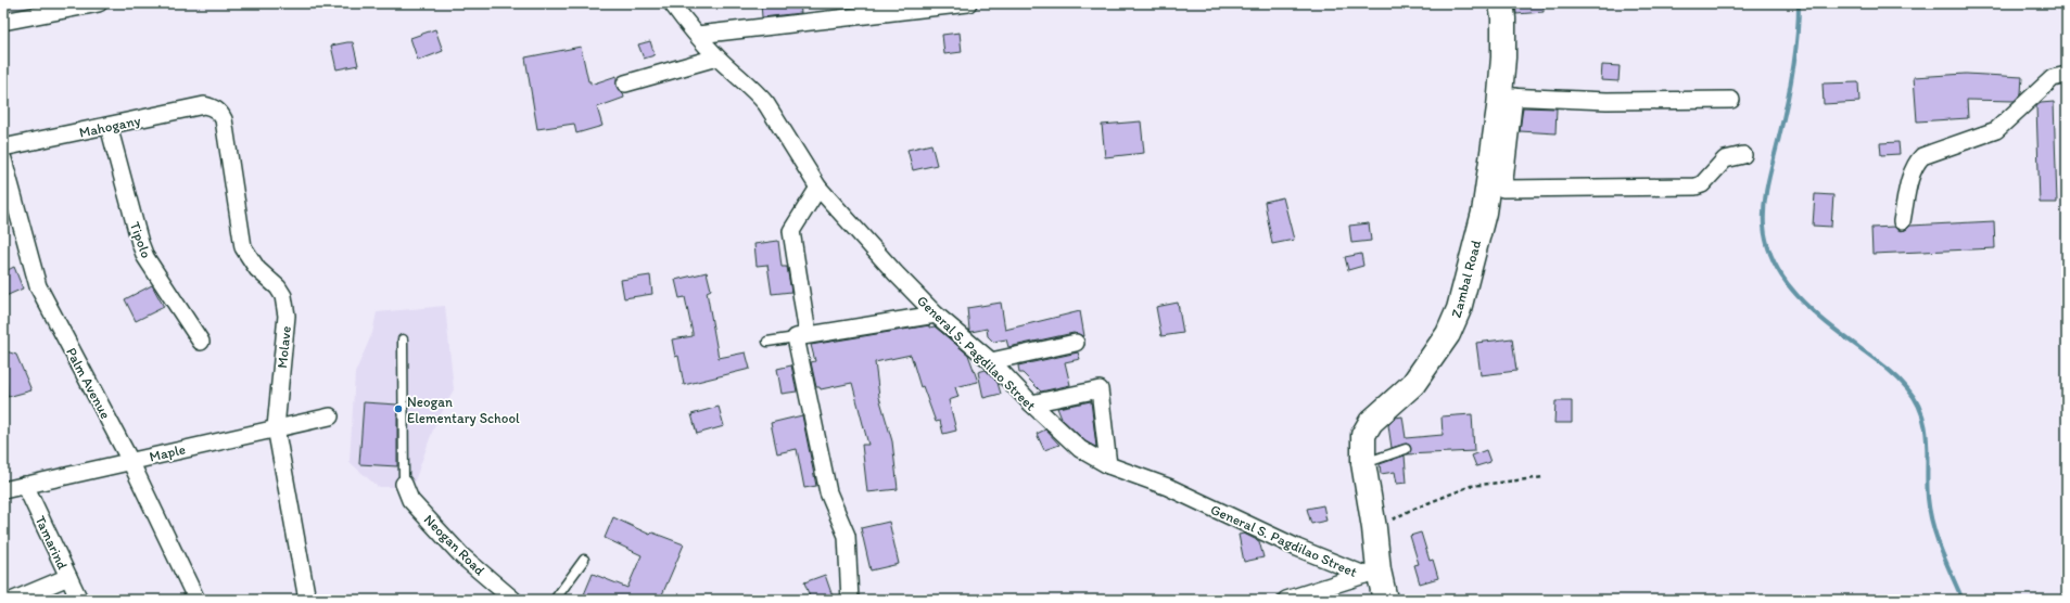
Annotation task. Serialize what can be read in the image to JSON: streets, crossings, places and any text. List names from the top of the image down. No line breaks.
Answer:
{"streets":{"street":["Mahogany","Tipolo","Zambal Road","Molave","General S. Pagdilao Street","Palm Avenue","Maple","Tamarind","Neogan Road"]},"crossings":[["Mahogany","Tipolo"],["Mahogany","Molave"],["Zambal Road","General S. Pagdilao Street"],["Molave","Maple"],["Palm Avenue","Maple"],["Maple","Tamarind"]],"places":["Neogan Elementary School"]}
